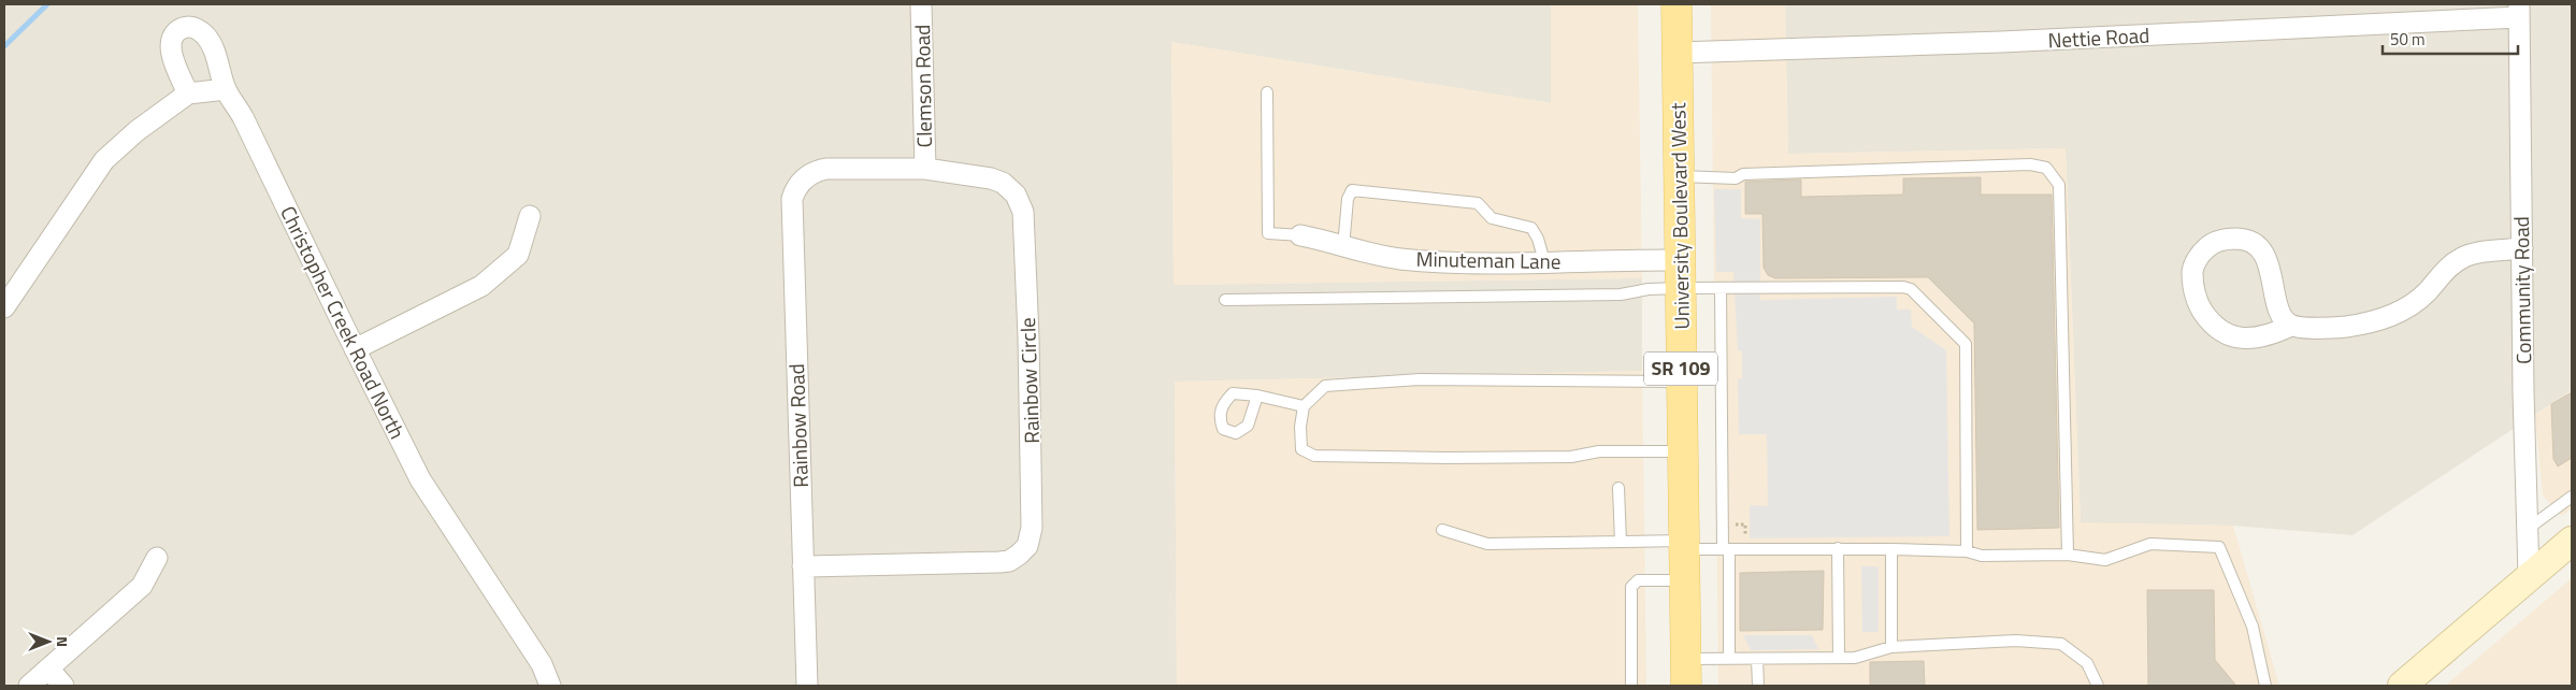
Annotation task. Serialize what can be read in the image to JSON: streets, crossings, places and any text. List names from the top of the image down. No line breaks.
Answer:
{"streets":{"main road":["University Boulevard West","SR 109"],"street":["Nettie Road","Clemson Road","Minuteman Lane","Community Road","Christopher Creek Road North","Rainbow Circle","Rainbow Road"]},"crossings":[["Nettie Road","University Boulevard West"],["Nettie Road","Community Road"],["Clemson Road","Rainbow Circle"],["University Boulevard West","Minuteman Lane"],["Rainbow Circle","Rainbow Road"]],"scale_bar":"50 m","north":"right"}
